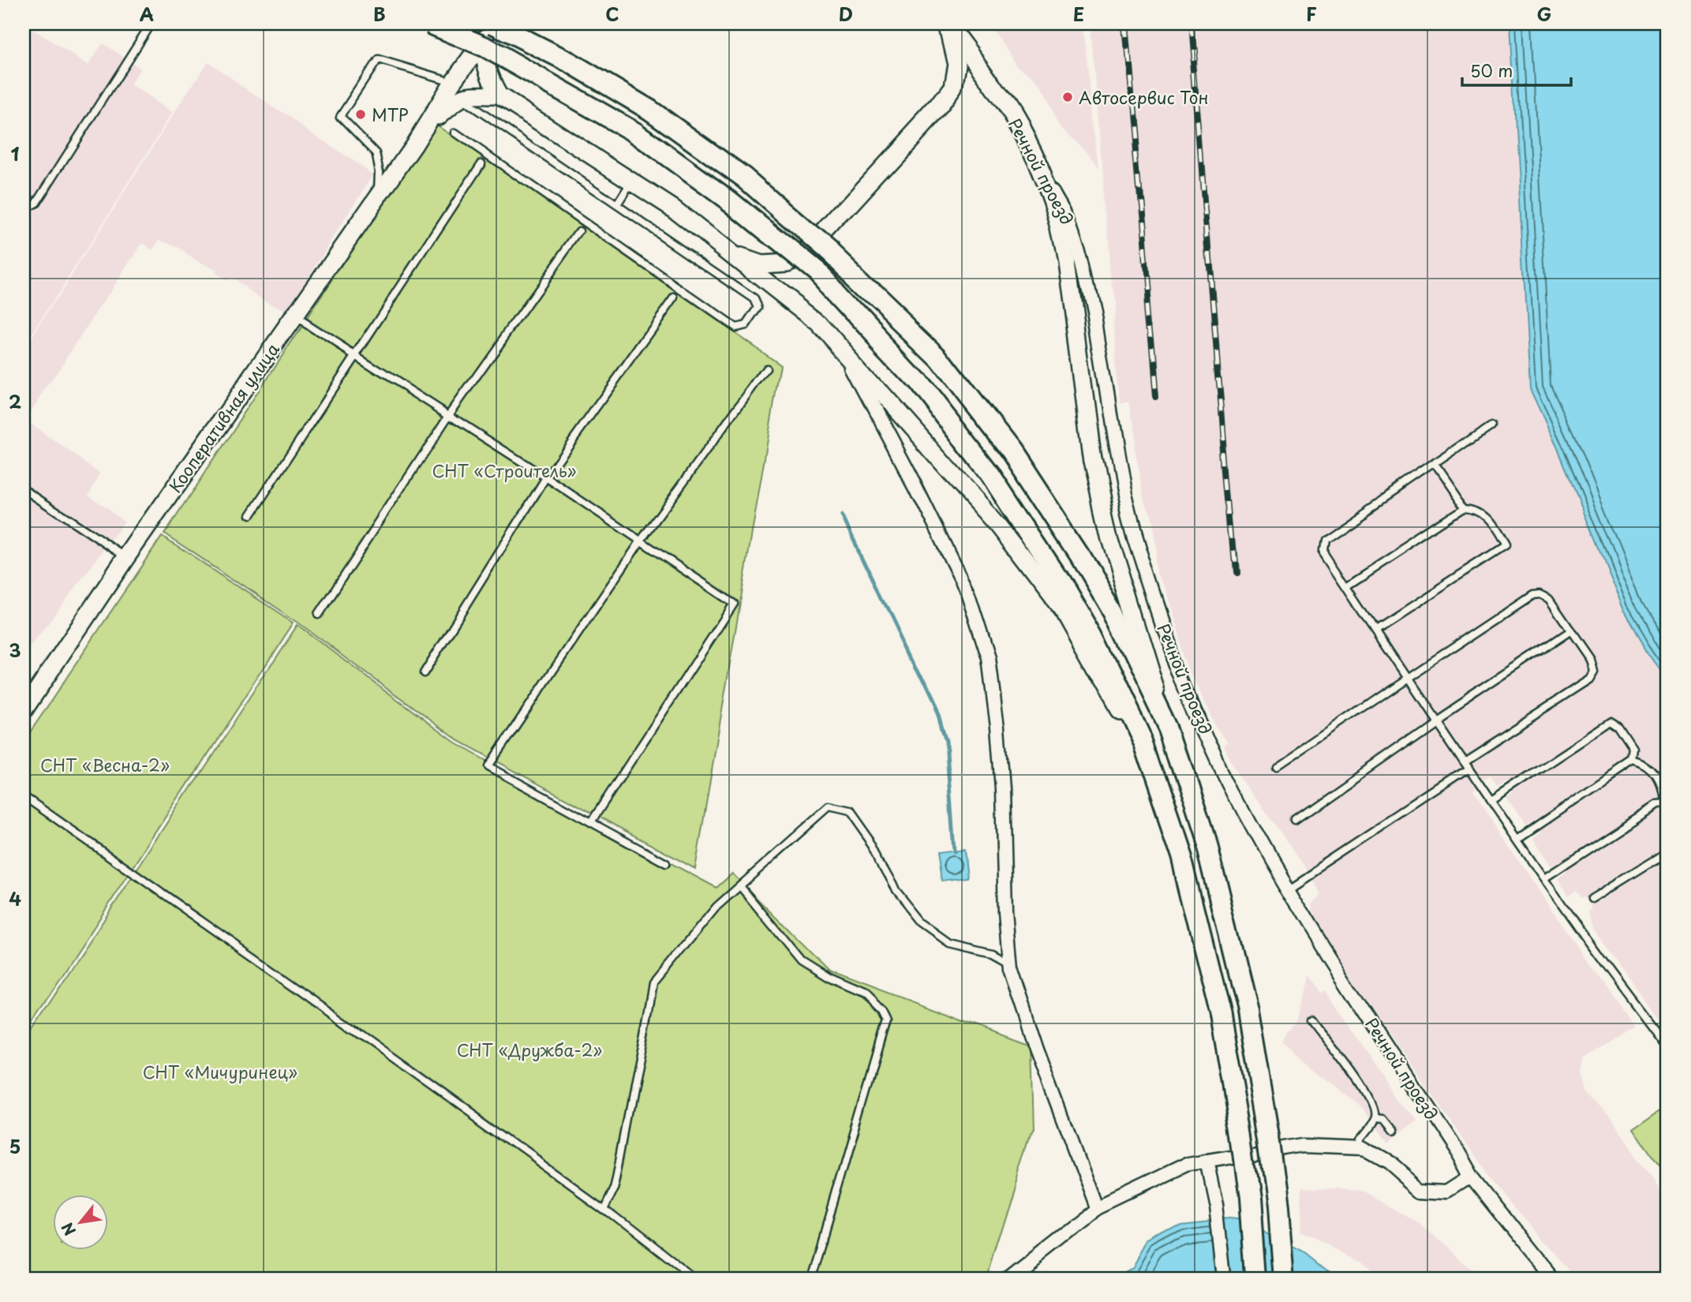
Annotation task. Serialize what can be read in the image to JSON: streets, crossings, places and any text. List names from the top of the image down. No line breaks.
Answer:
{"streets":{"main road":["Речной проезд","Кооперативная улица"]},"parks":["СНТ «Строитель»","СНТ «Весна-2»","СНТ «Дружба-2»","СНТ «Мичуринец»"],"places":["Автосервис Тон","МТР"],"scale_bar":"50 m","north":"bottom left","grid":{"columns":["A","B","C","D","E","F","G"],"rows":["1","2","3","4","5"]}}
